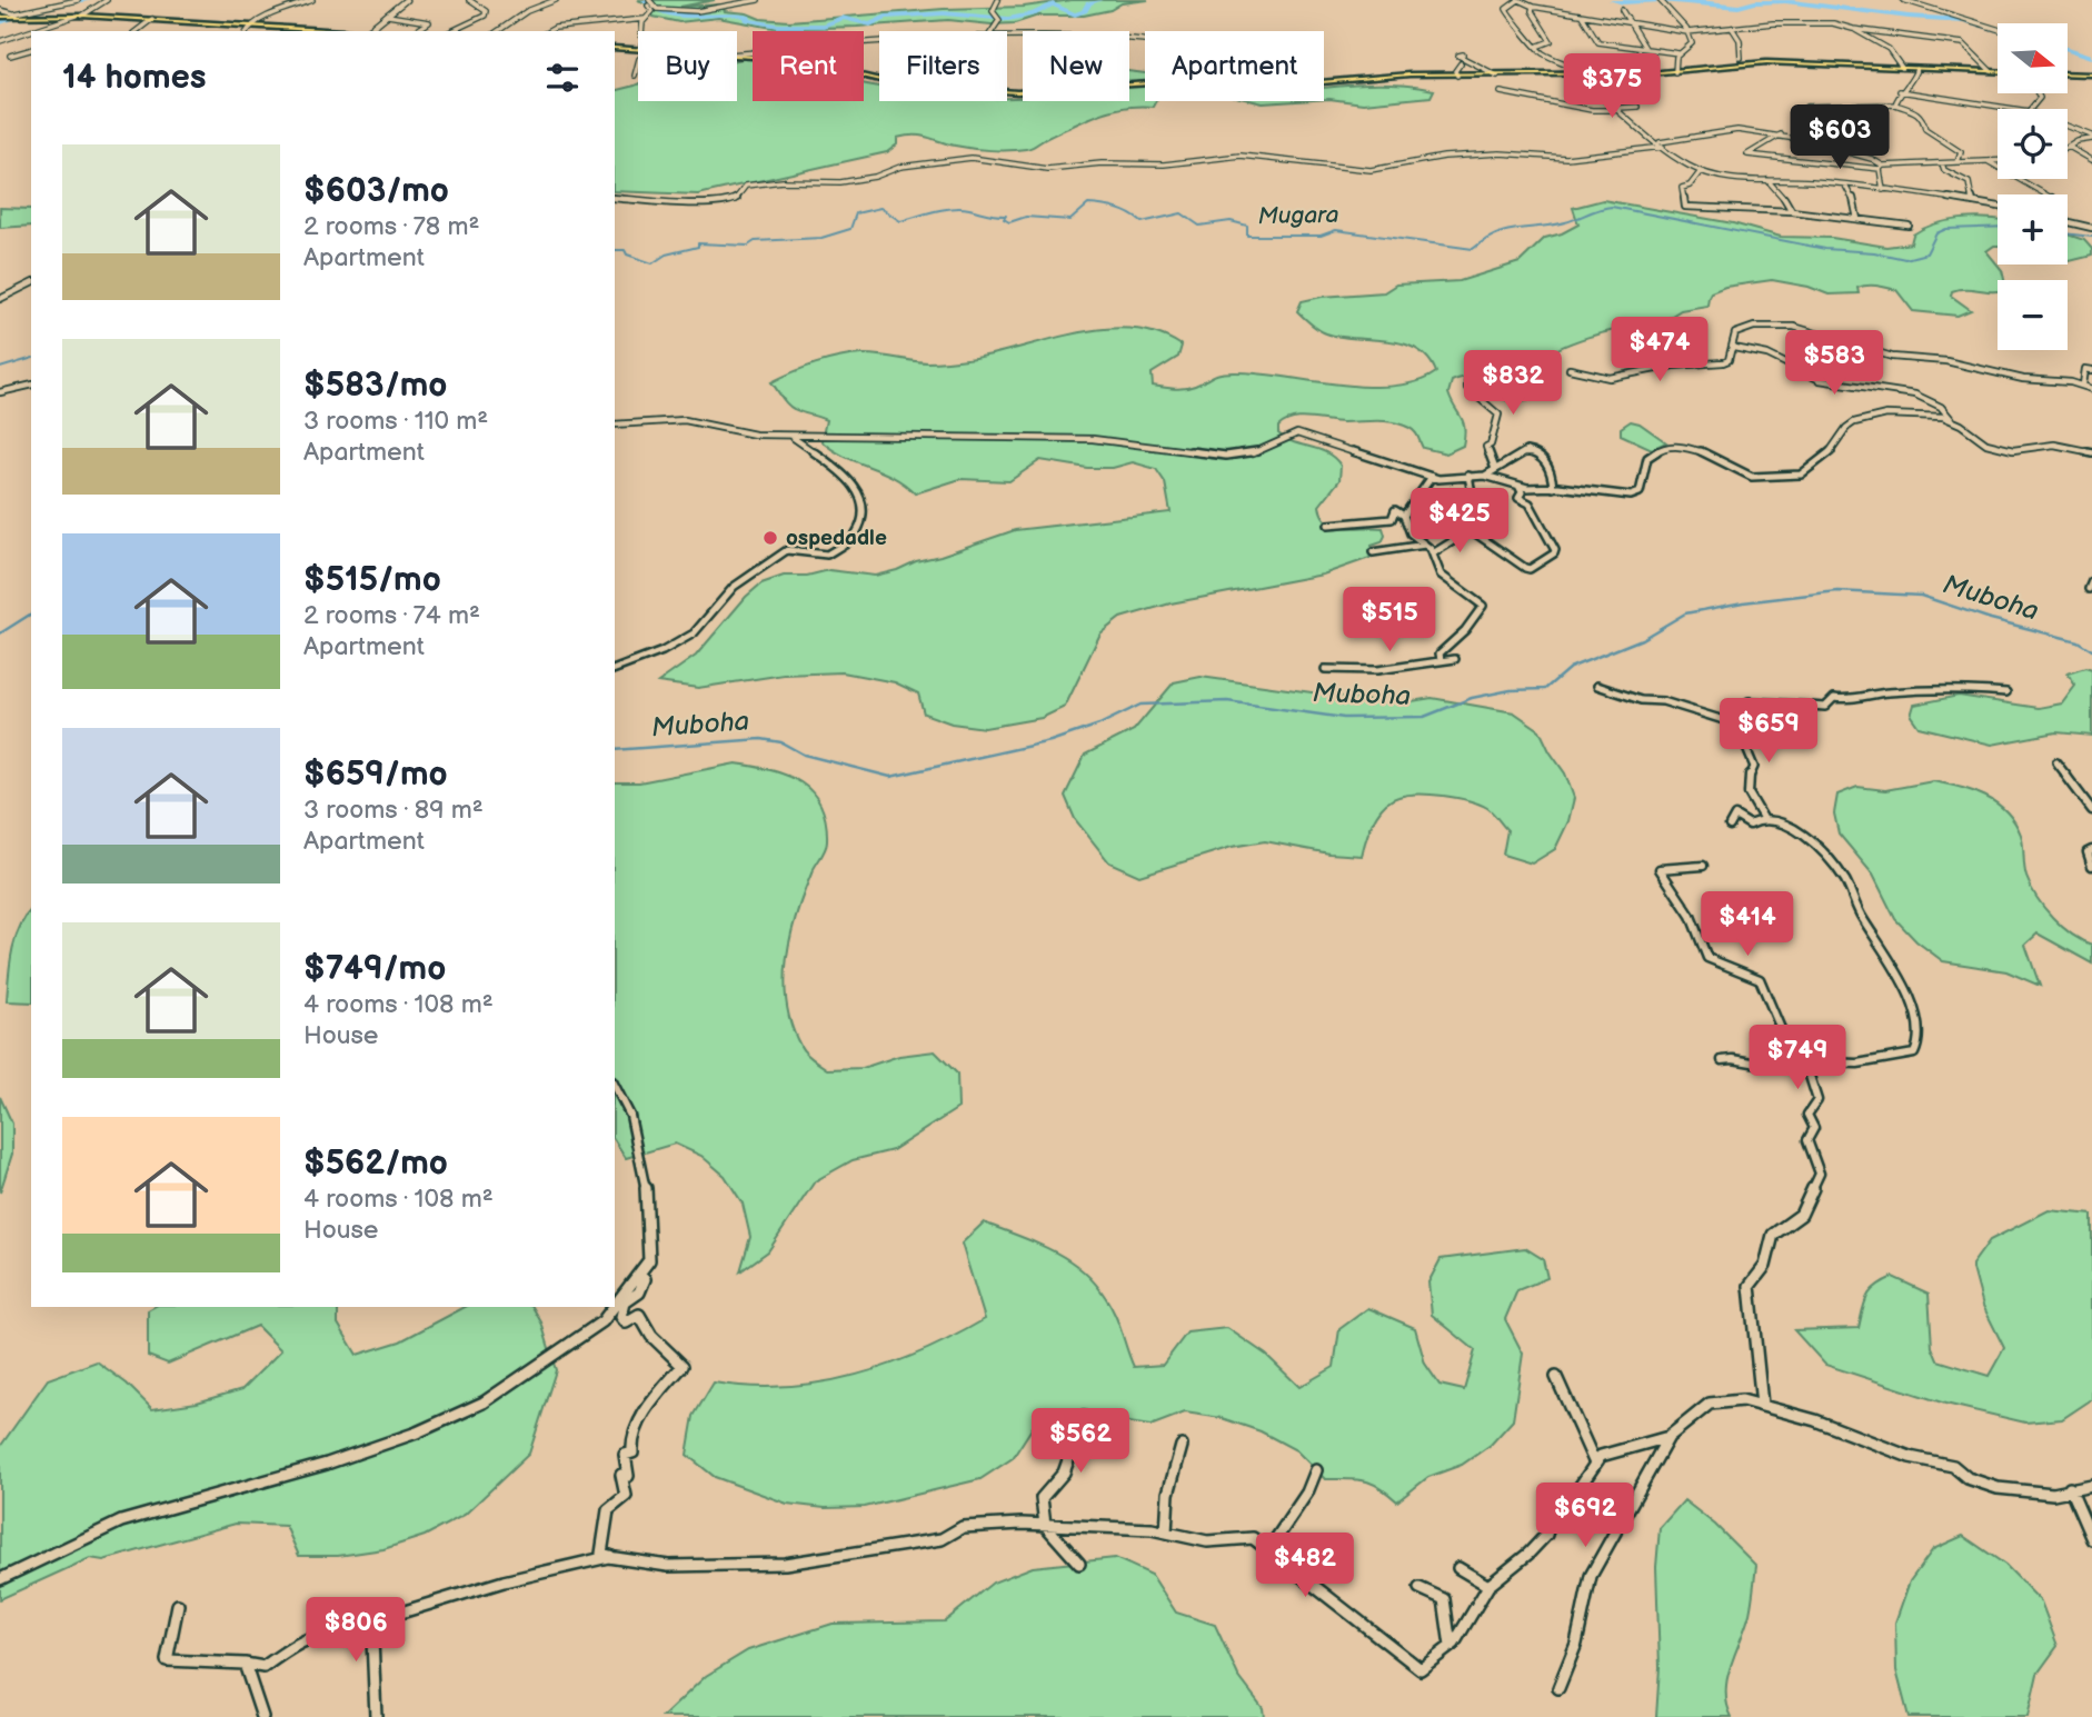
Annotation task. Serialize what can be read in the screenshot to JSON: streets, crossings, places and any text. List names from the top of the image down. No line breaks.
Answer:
{"water":["Mugara","Muboha"],"places":["ospedadle"],"north":"right","page":{"map_buttons":["+","−"],"chip":["Buy","Rent","Filters","New","Apartment"],"heading":"14 homes","price":["$375","$603","$474","$583","$832","$425","$515","$659","$414","$749","$562","$692","$482","$806"],"list":[{"name":"$603/mo","note":"2 rooms · 78 m² · Apartment"},{"name":"$583/mo","note":"3 rooms · 110 m² · Apartment"},{"name":"$515/mo","note":"2 rooms · 74 m² · Apartment"},{"name":"$659/mo","note":"3 rooms · 89 m² · Apartment"},{"name":"$749/mo","note":"4 rooms · 108 m² · House"},{"name":"$562/mo","note":"4 rooms · 108 m² · House"}]}}
